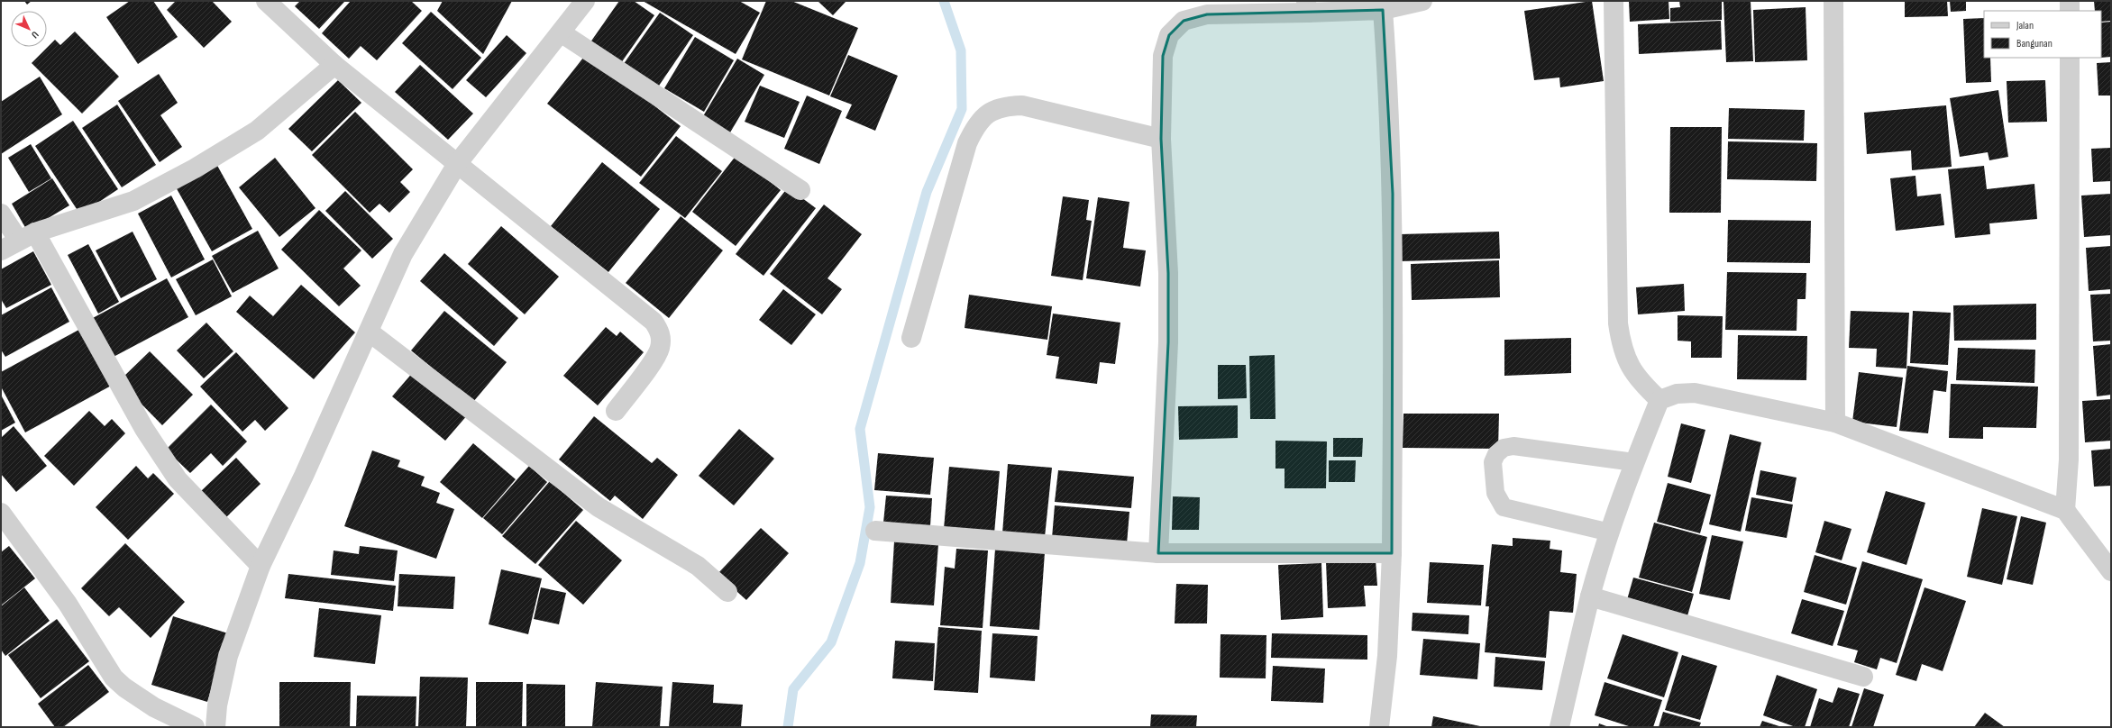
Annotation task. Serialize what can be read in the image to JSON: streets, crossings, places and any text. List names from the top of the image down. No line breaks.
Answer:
{"legend":["Jalan","Bangunan"],"north":"bottom right"}
